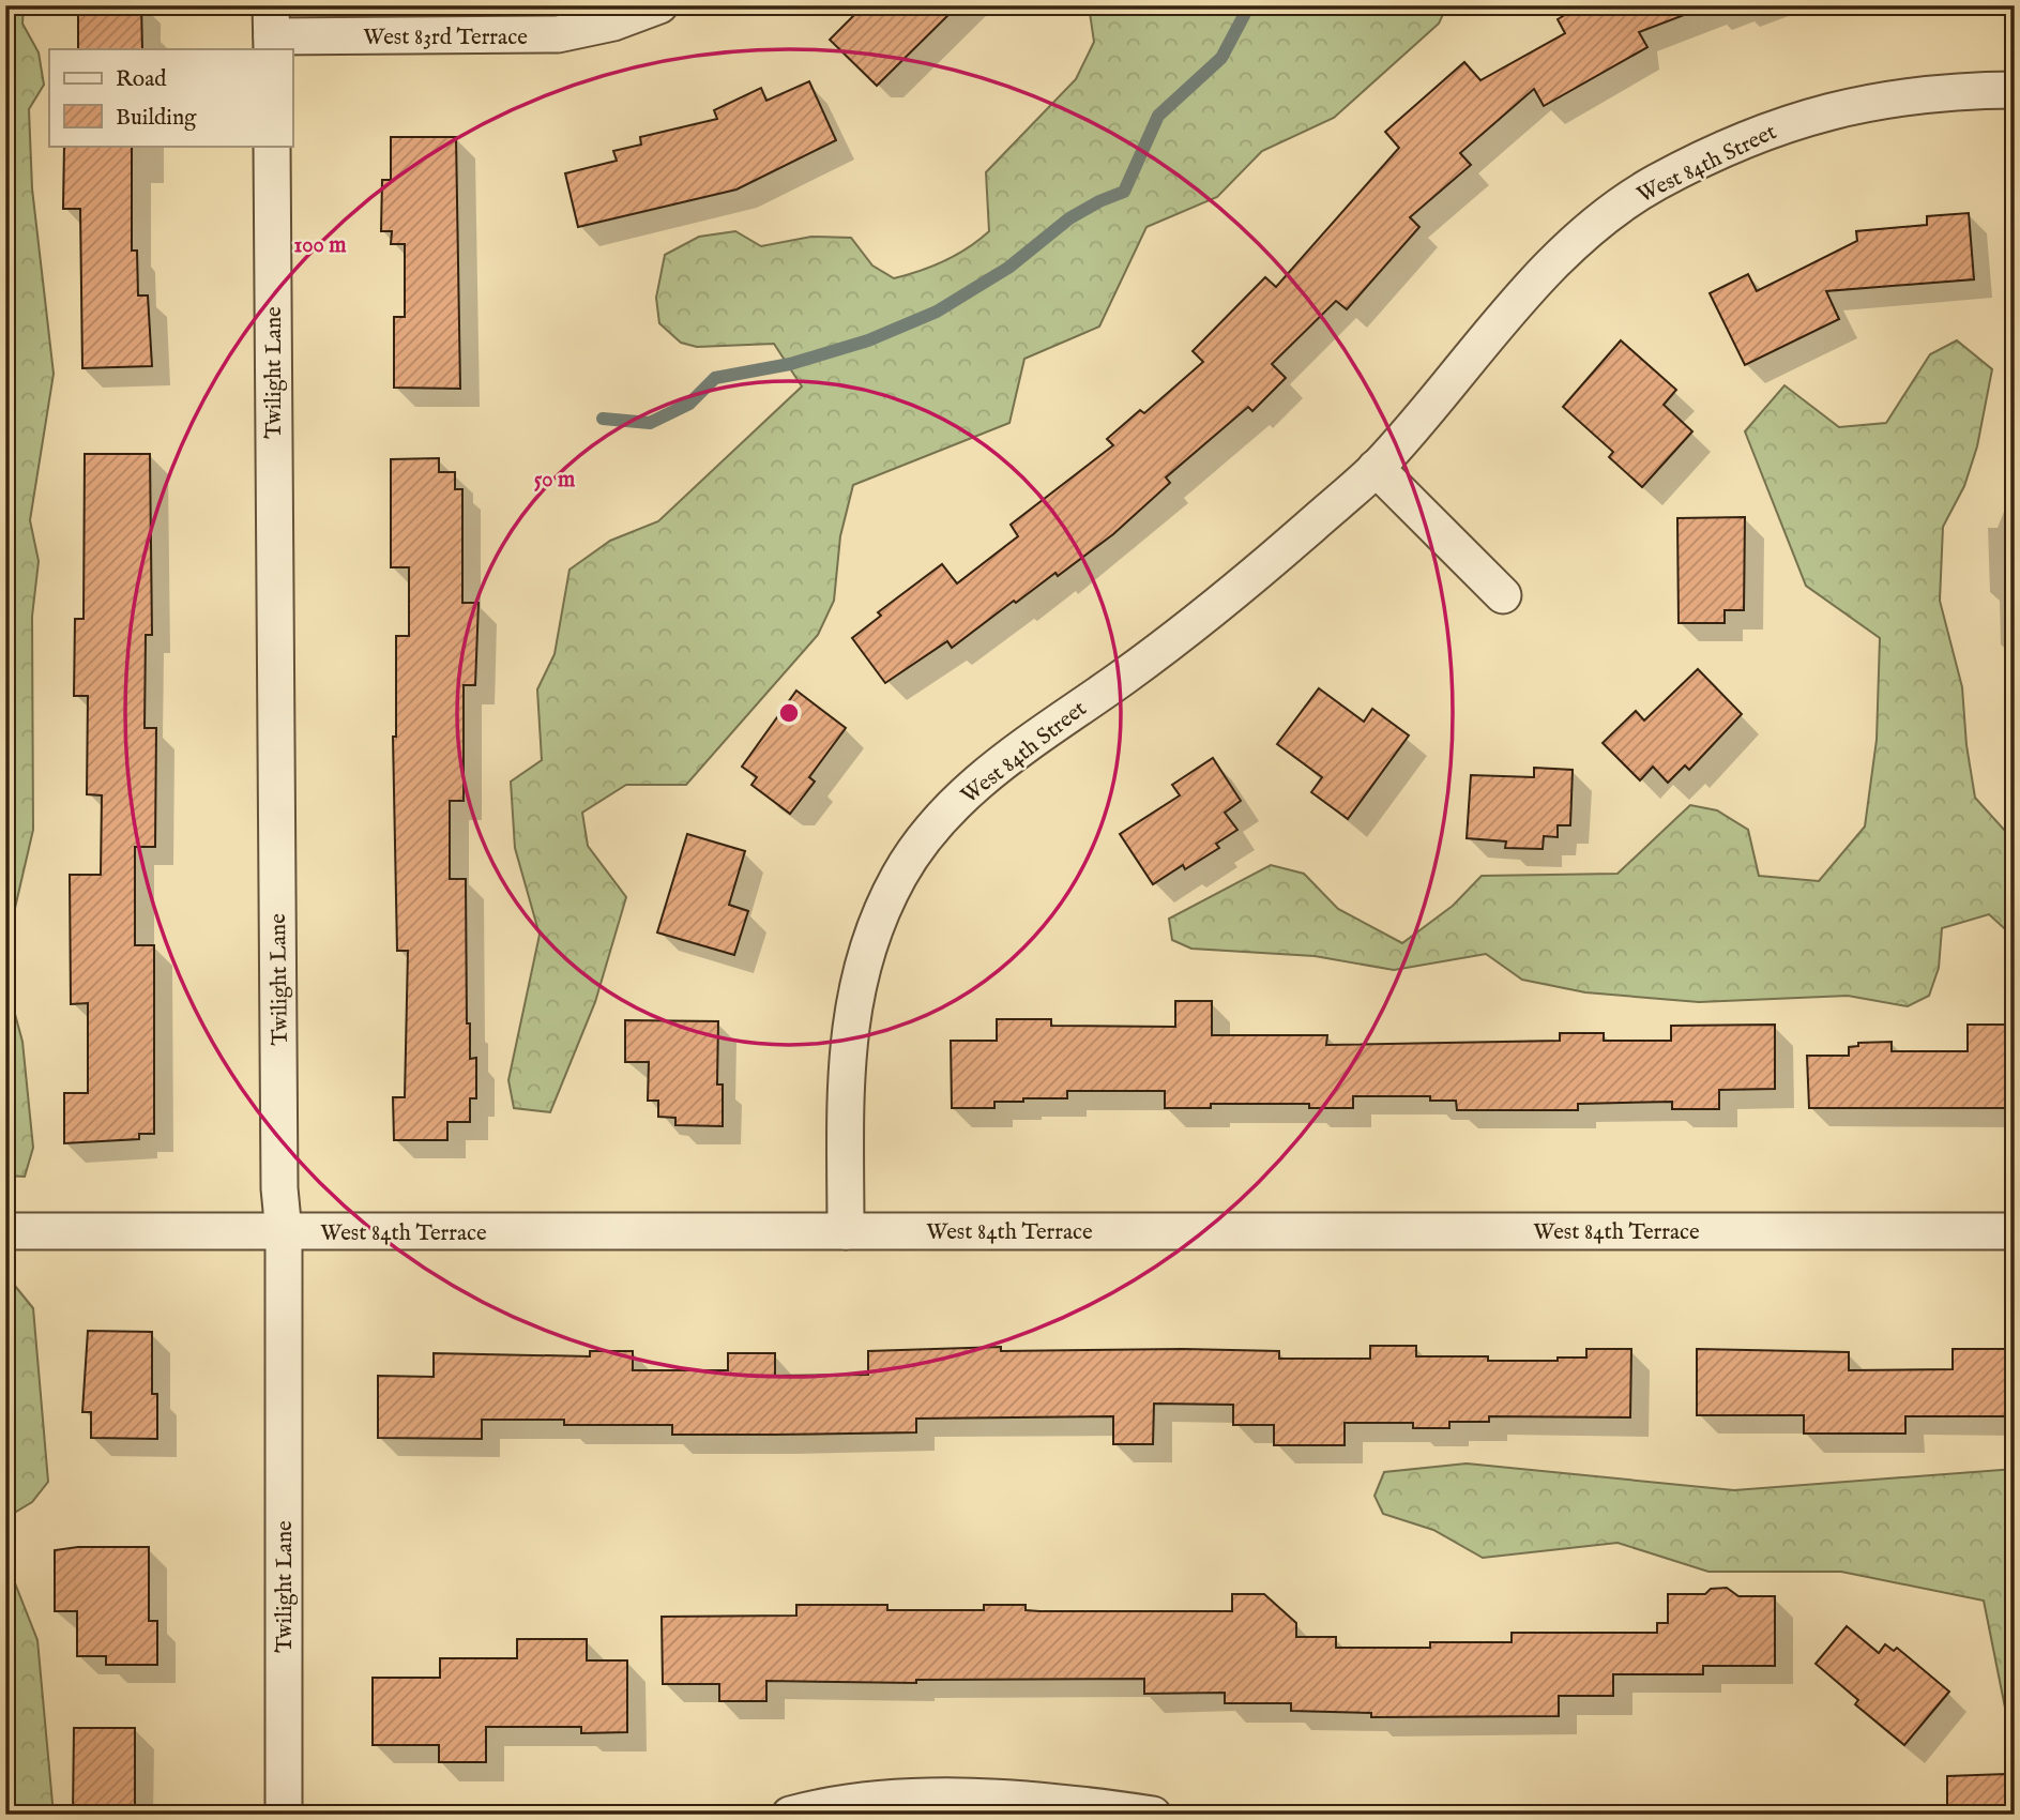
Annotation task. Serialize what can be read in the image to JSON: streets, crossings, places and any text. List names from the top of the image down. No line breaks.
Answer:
{"streets":{"street":["West 83rd Terrace","West 84th Street","Twilight Lane","West 84th Terrace"]},"crossings":[["West 84th Street","West 84th Terrace"],["Twilight Lane","West 84th Terrace"]],"legend":["Road","Building"],"rings":["100 m","50 m"]}
